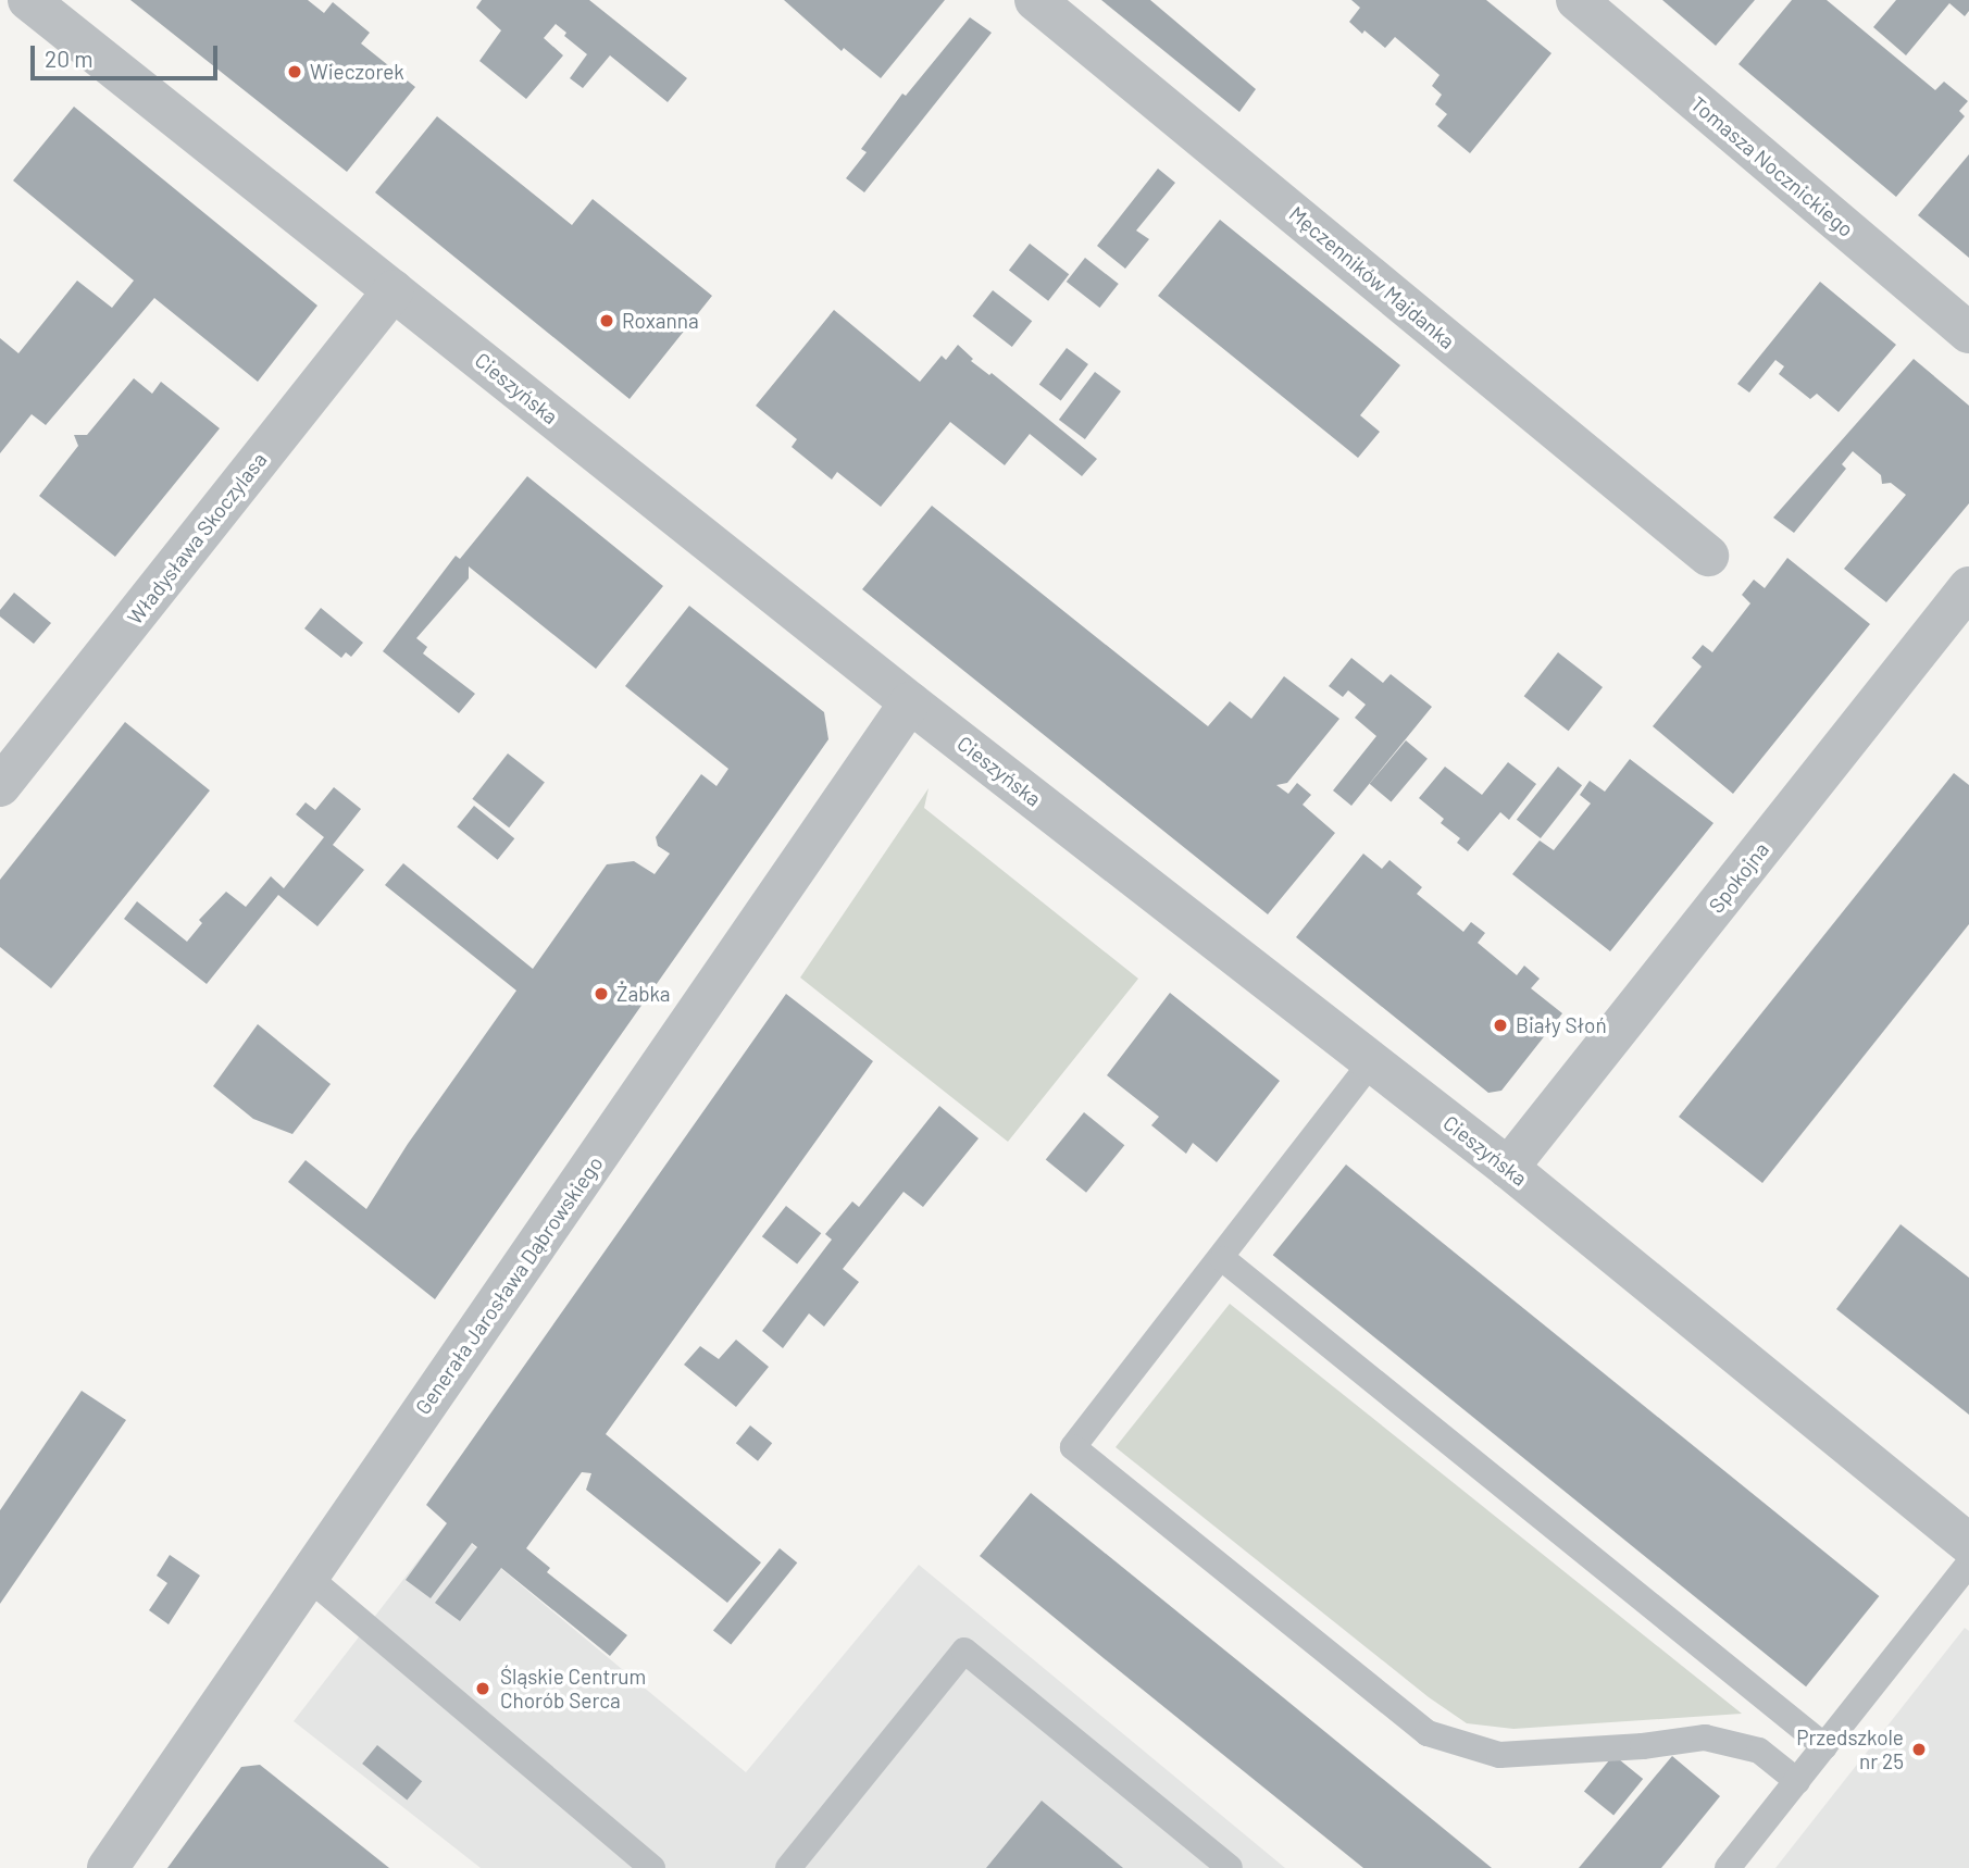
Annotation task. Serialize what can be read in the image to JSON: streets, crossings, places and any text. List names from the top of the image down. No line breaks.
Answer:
{"streets":{"street":["Tomasza Nocznickiego","Męczenników Majdanka","Cieszyńska","Władysława Skoczylasa","Spokojna","Generała Jarosława Dąbrowskiego"]},"crossings":[["Cieszyńska","Władysława Skoczylasa"],["Cieszyńska","Spokojna"],["Cieszyńska","Generała Jarosława Dąbrowskiego"]],"places":["Wieczorek","Roxanna","Żabka","Biały Słoń","Śląskie Centrum Chorób Serca","Przedszkole nr 25"],"scale_bar":"20 m"}
